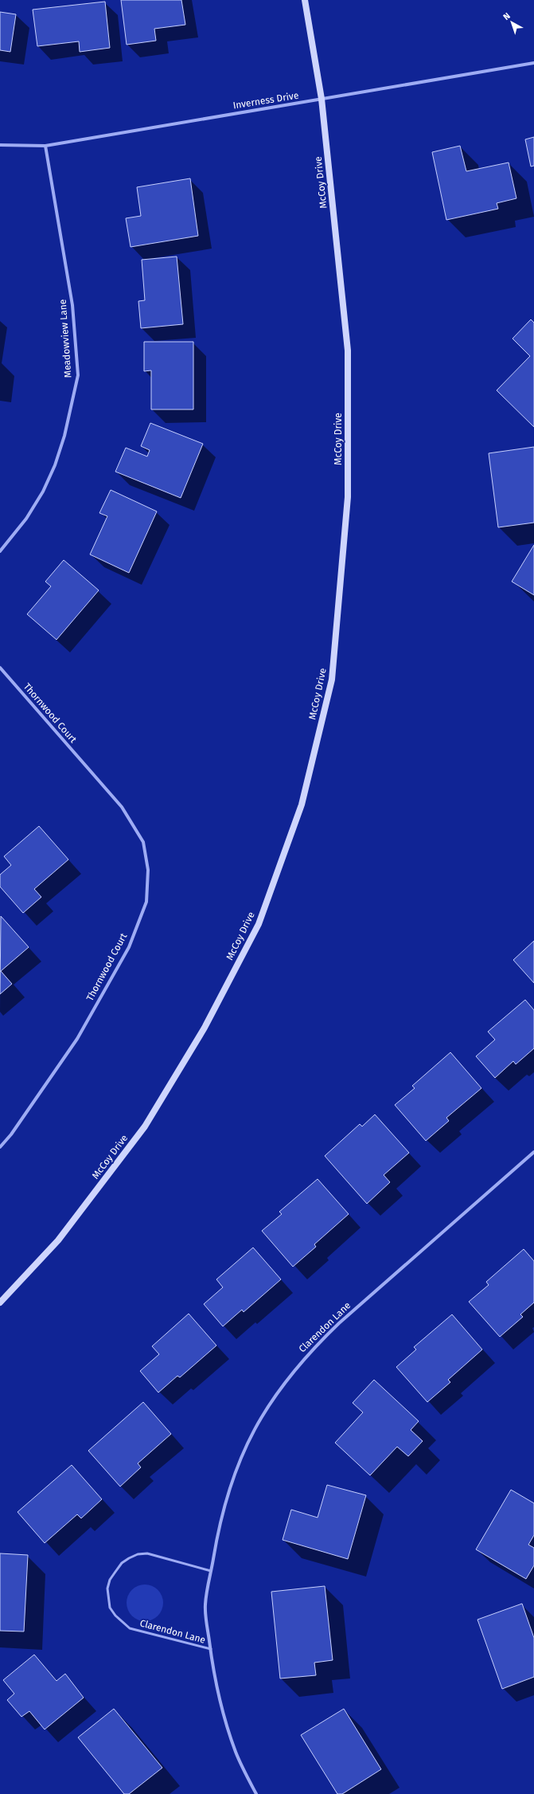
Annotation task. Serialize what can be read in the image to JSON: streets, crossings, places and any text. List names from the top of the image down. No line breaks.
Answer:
{"streets":{"street":["Inverness Drive","McCoy Drive","Meadowview Lane","Thornwood Court","Clarendon Lane"]},"crossings":[["Inverness Drive","McCoy Drive"],["Inverness Drive","Meadowview Lane"]],"north":"top left"}
